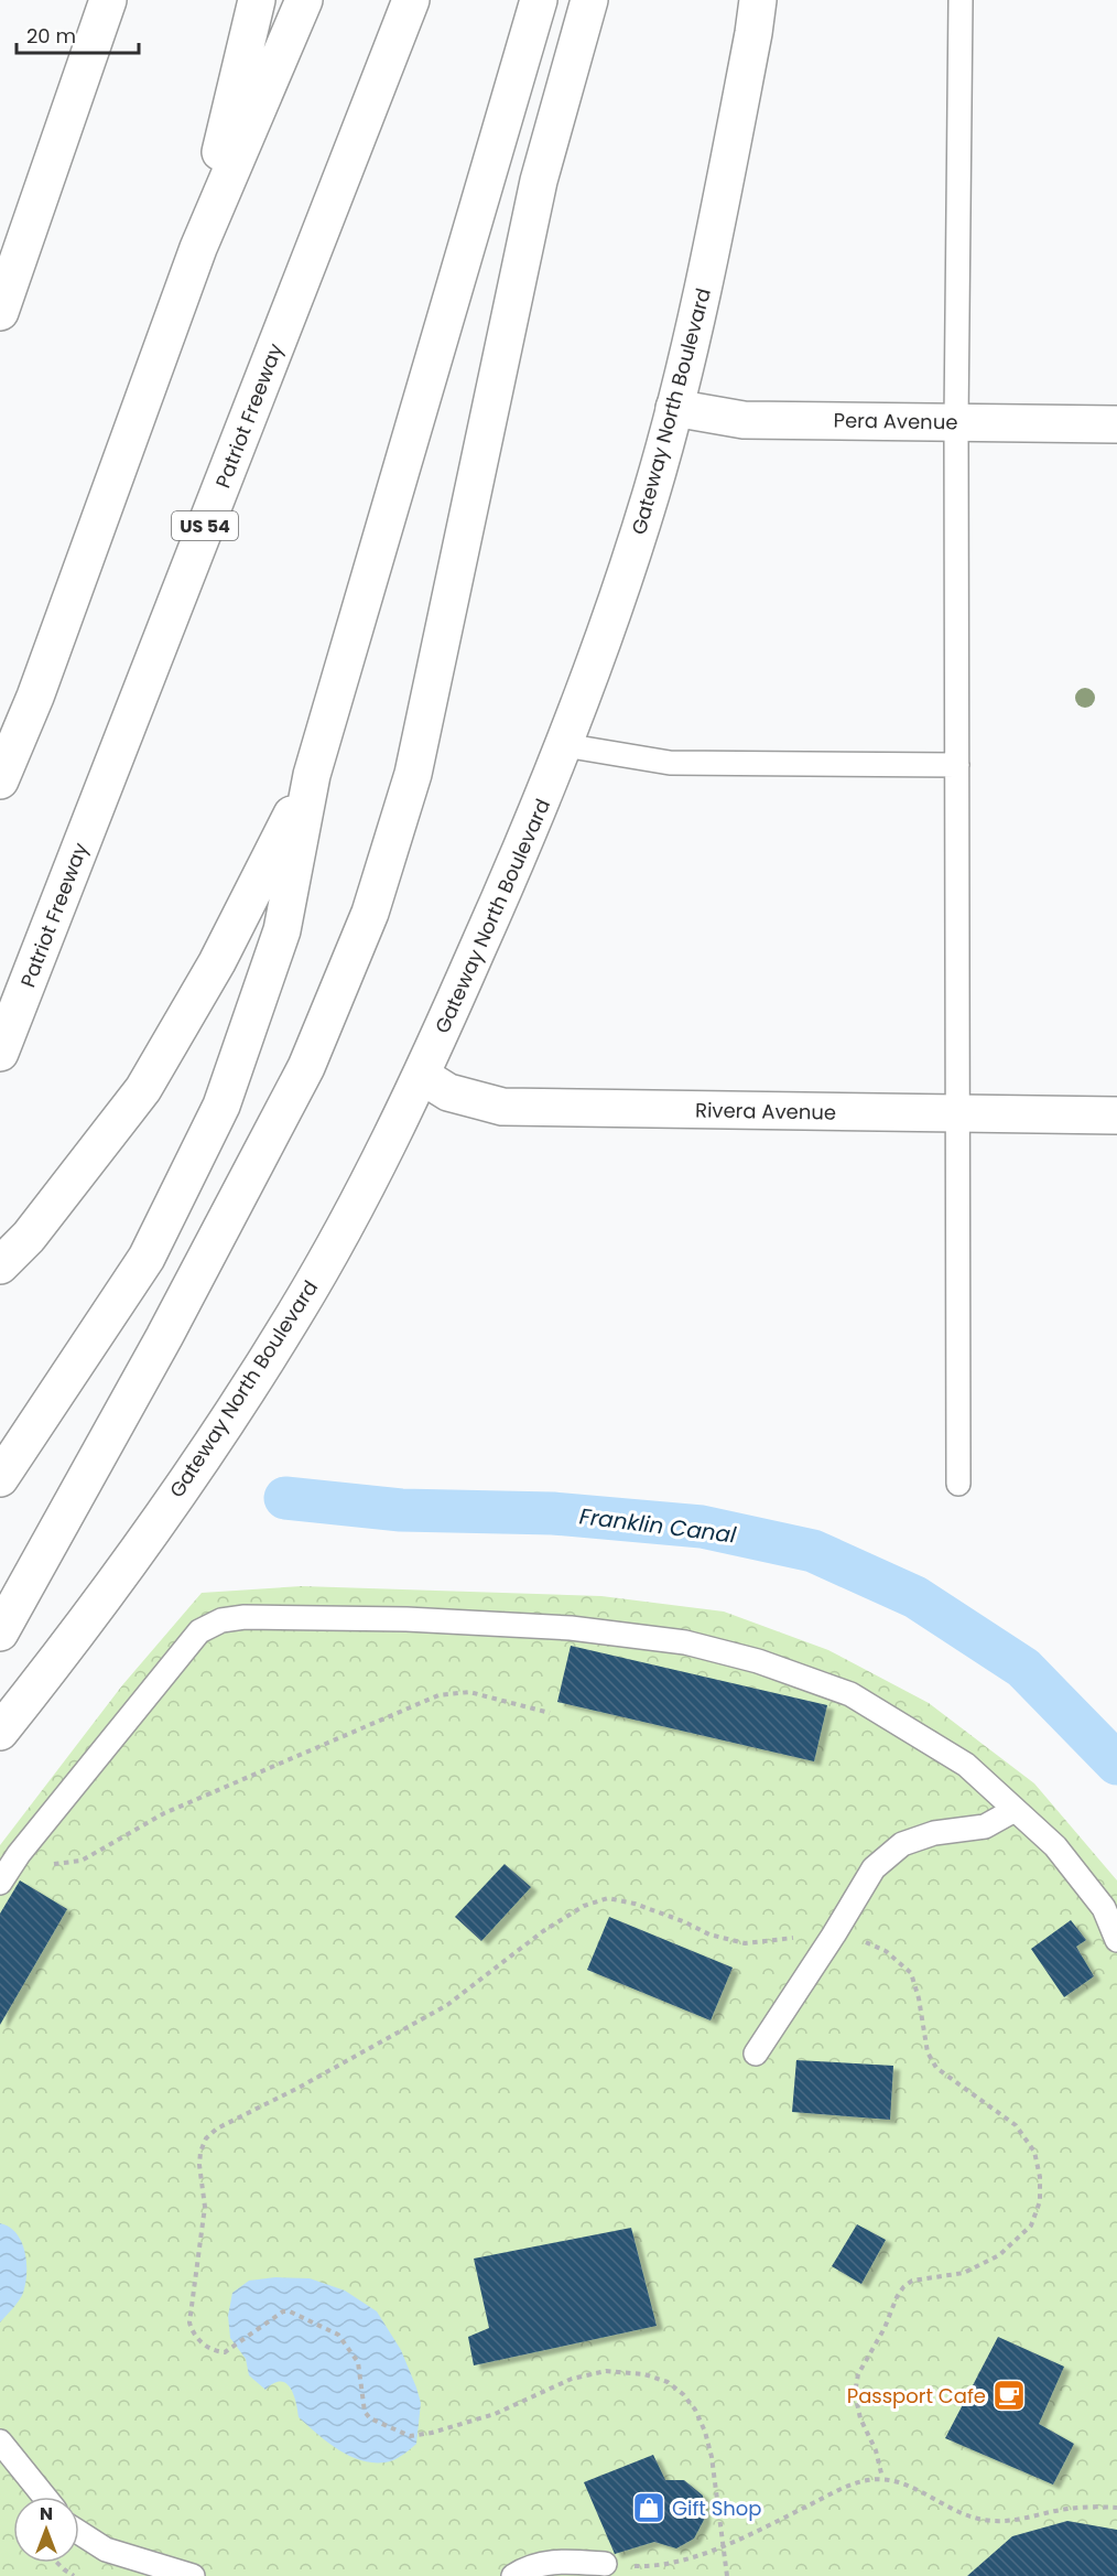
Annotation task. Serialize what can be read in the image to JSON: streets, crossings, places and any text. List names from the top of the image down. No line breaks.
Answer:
{"streets":{"main road":["Gateway North Boulevard","Patriot Freeway","Pera Avenue","US 54","Rivera Avenue"]},"crossings":[["Gateway North Boulevard","Pera Avenue"],["Gateway North Boulevard","Rivera Avenue"]],"water":["Franklin Canal"],"places":{"cafe":["Passport Cafe"],"shop":["Gift Shop"]},"scale_bar":"20 m","north":"top"}
